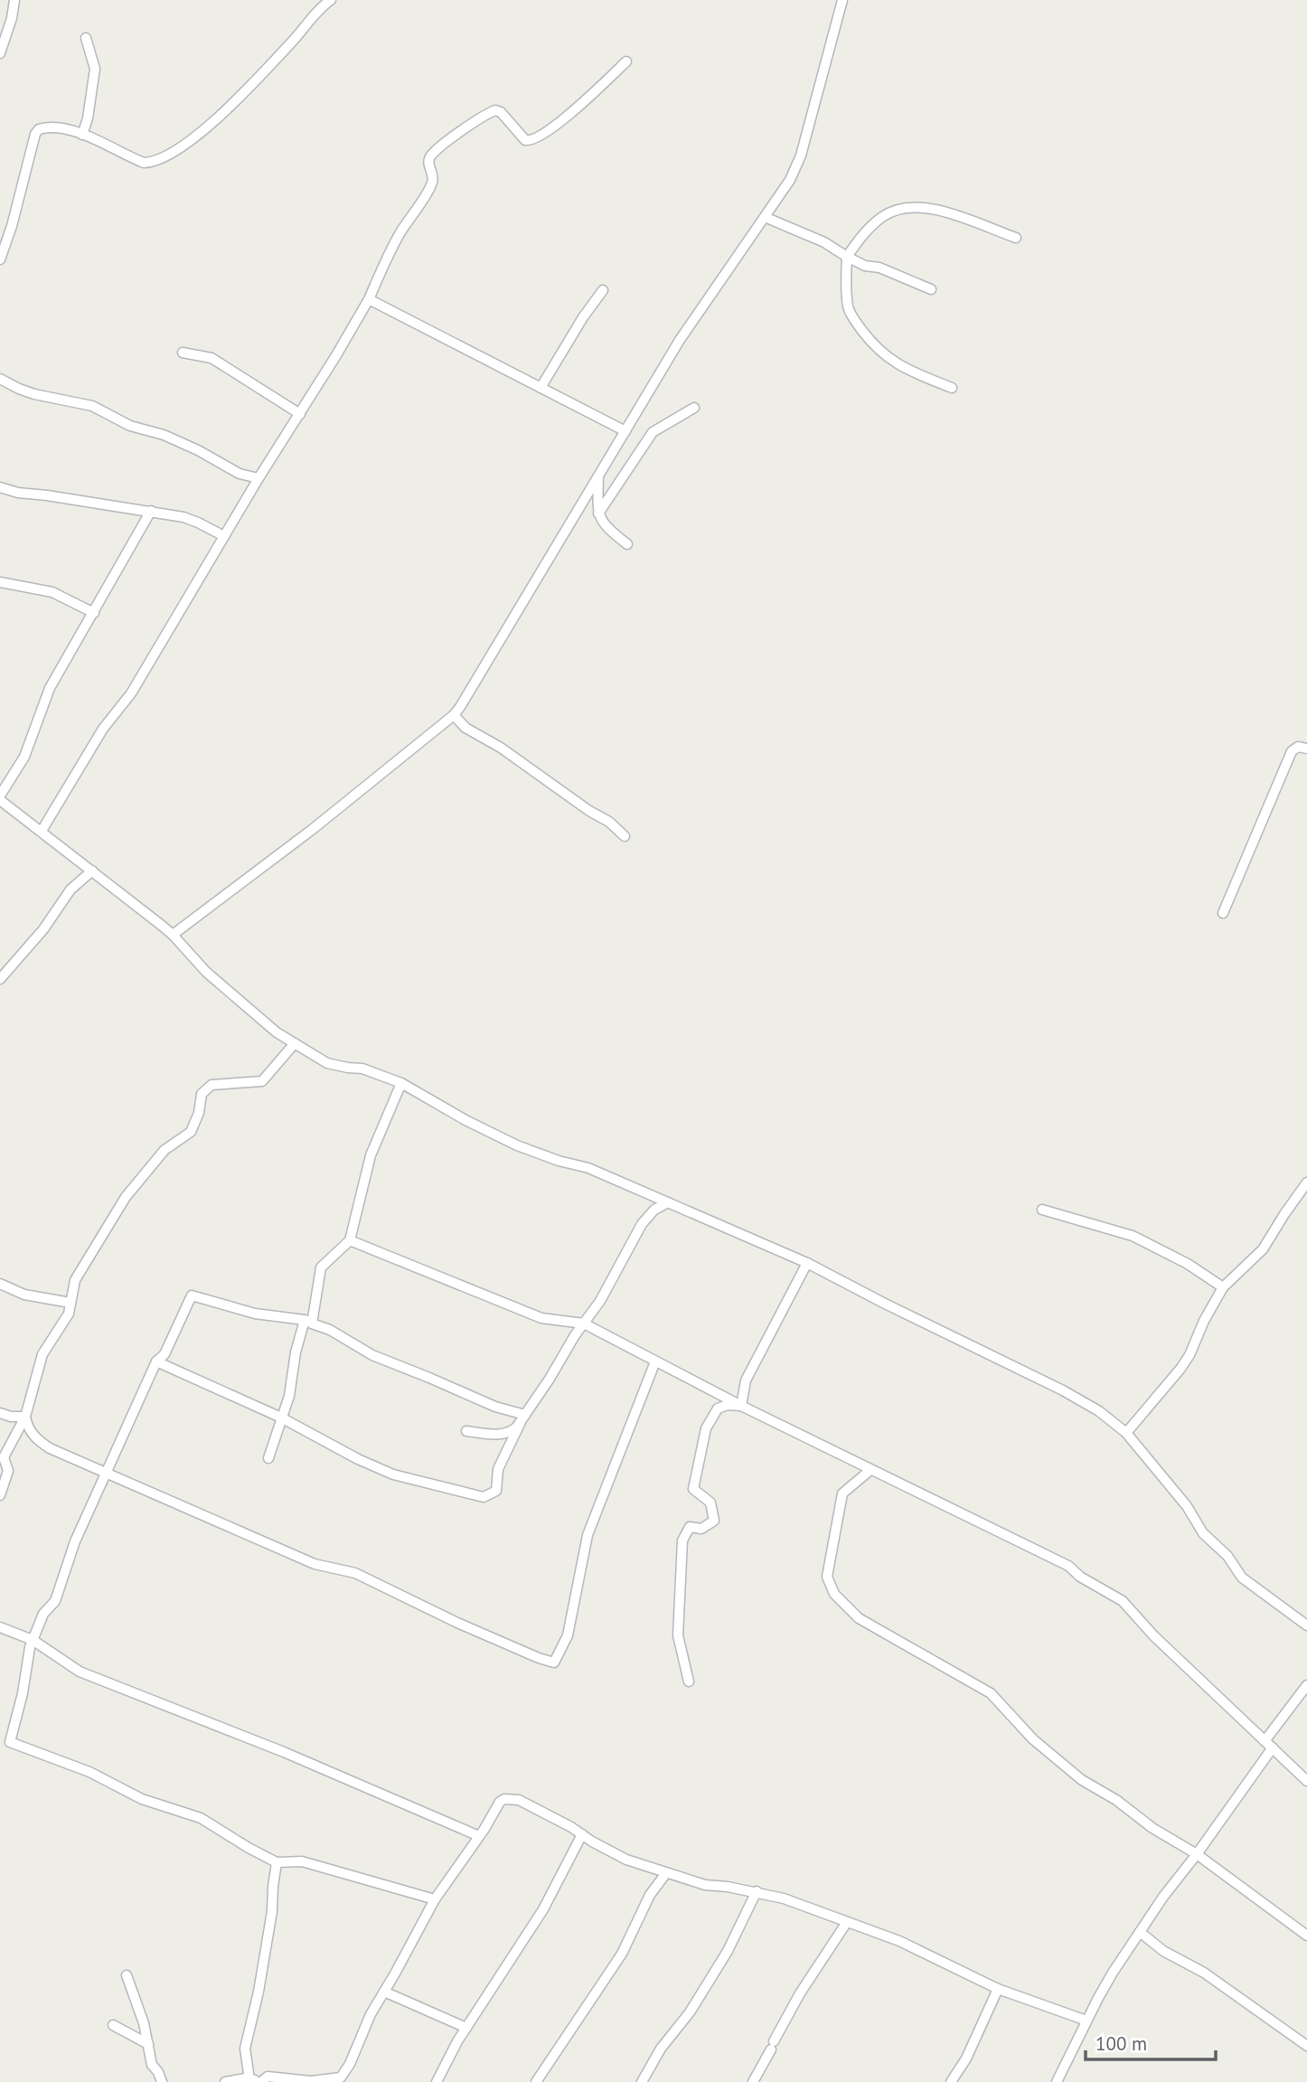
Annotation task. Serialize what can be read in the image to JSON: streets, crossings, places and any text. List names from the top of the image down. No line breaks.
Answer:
{"scale_bar":"100 m"}
